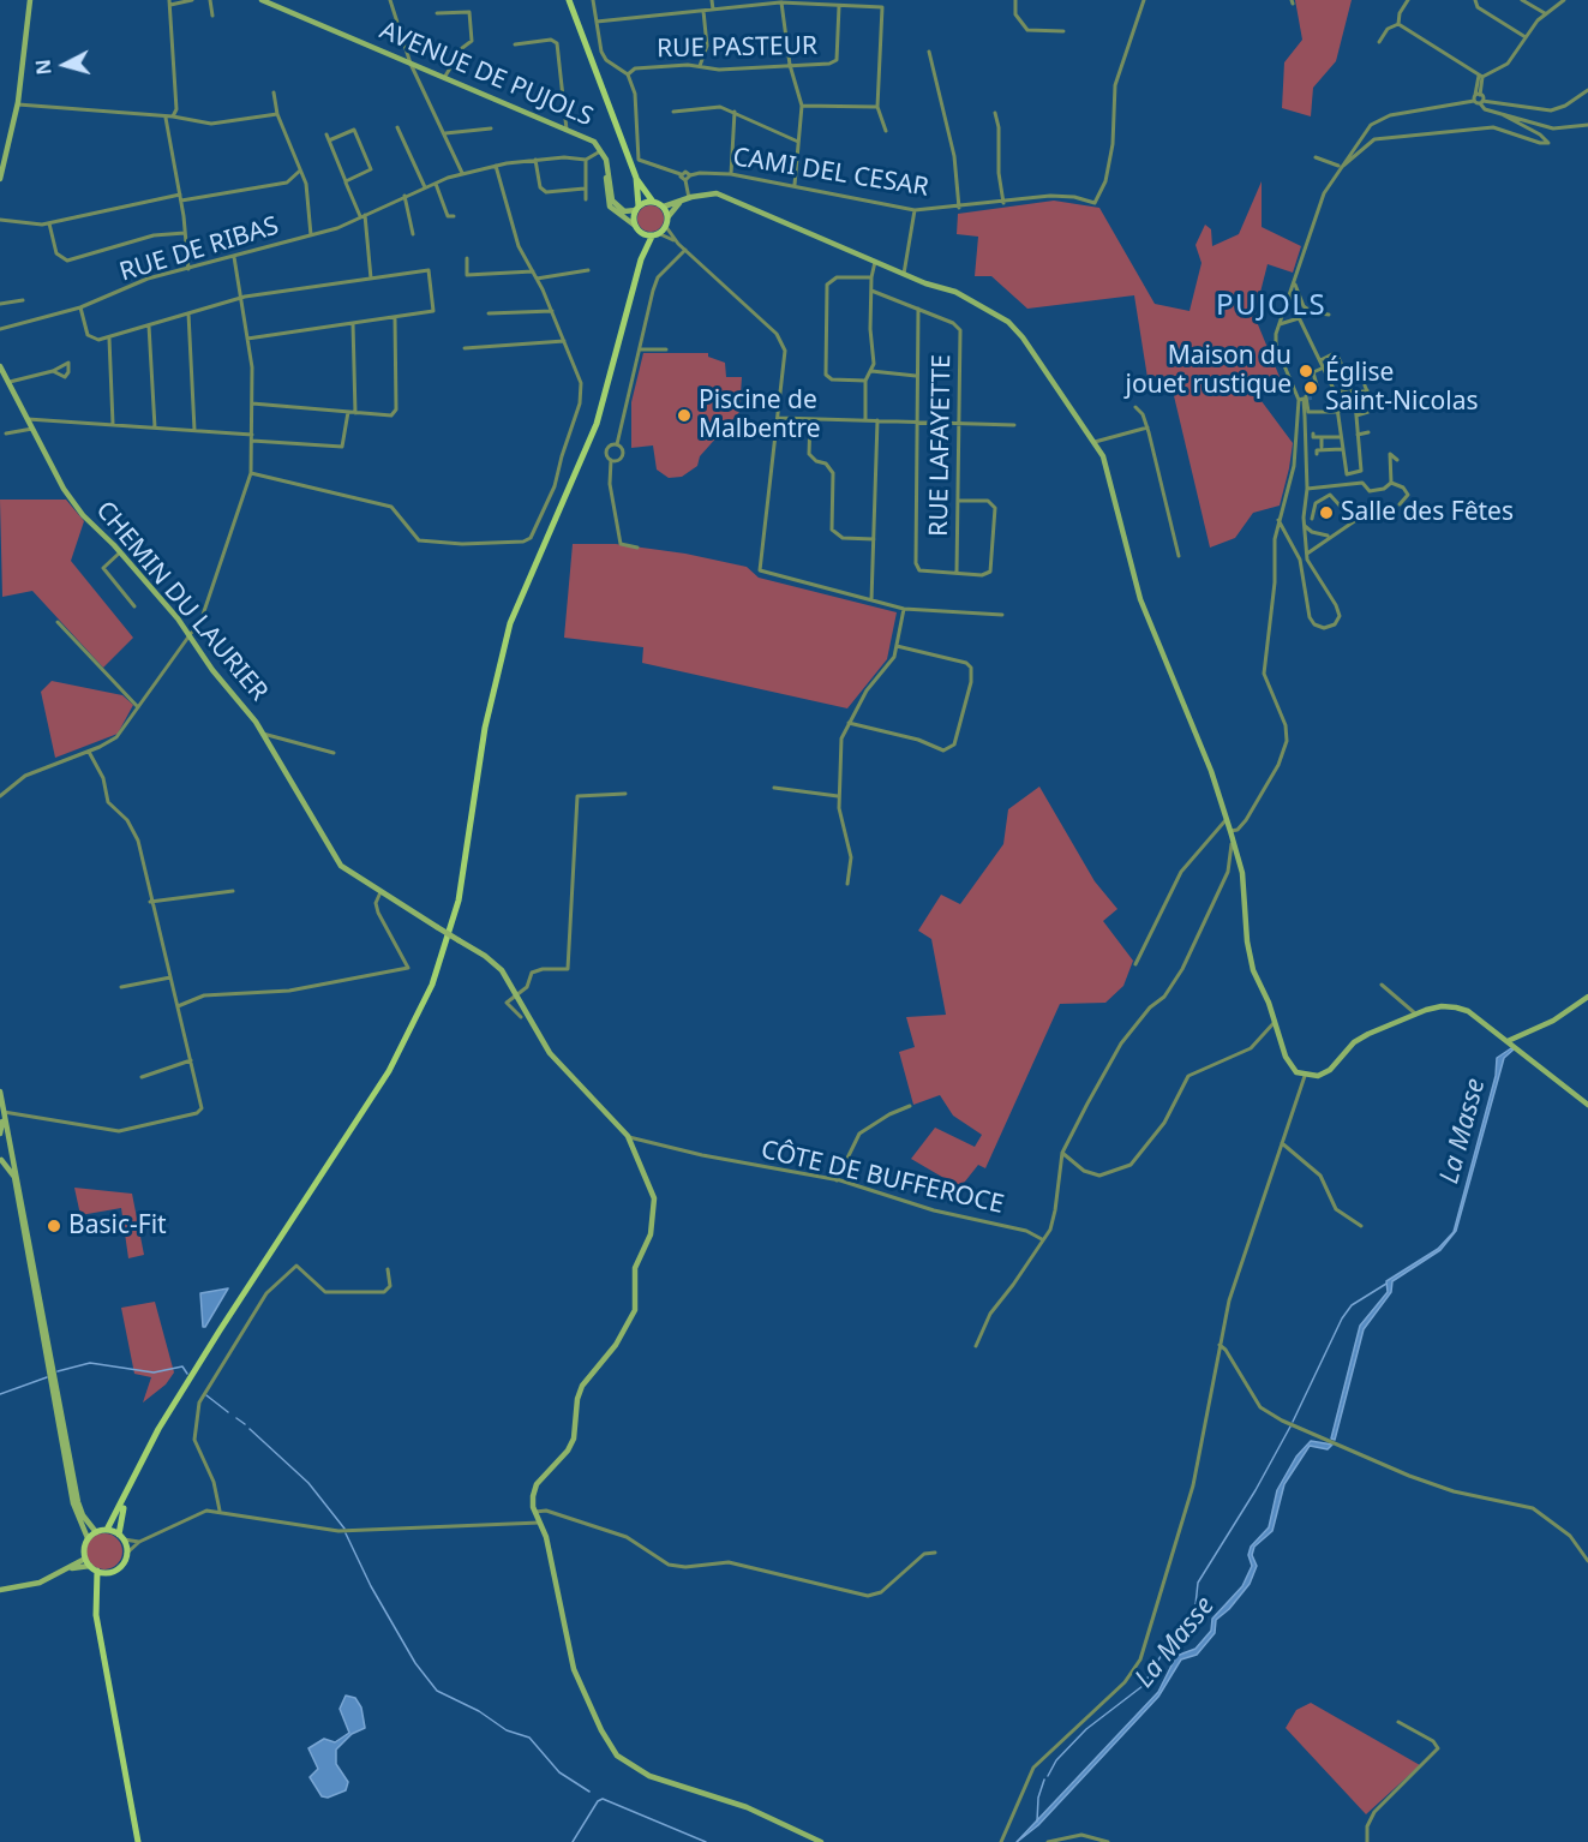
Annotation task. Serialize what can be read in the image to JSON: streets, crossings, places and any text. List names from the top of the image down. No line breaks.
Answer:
{"streets":{"main road":["AVENUE DE PUJOLS","CHEMIN DU LAURIER"],"street":["RUE PASTEUR","CAMI DEL CESAR","RUE DE RIBAS","RUE LAFAYETTE","CÔTE DE BUFFEROCE"]},"crossings":[["CHEMIN DU LAURIER","CÔTE DE BUFFEROCE"]],"districts":["PUJOLS"],"water":["La Masse"],"places":["Maison du jouet rustique","Église Saint-Nicolas","Piscine de Malbentre","Salle des Fêtes","Basic-Fit"],"north":"left"}
